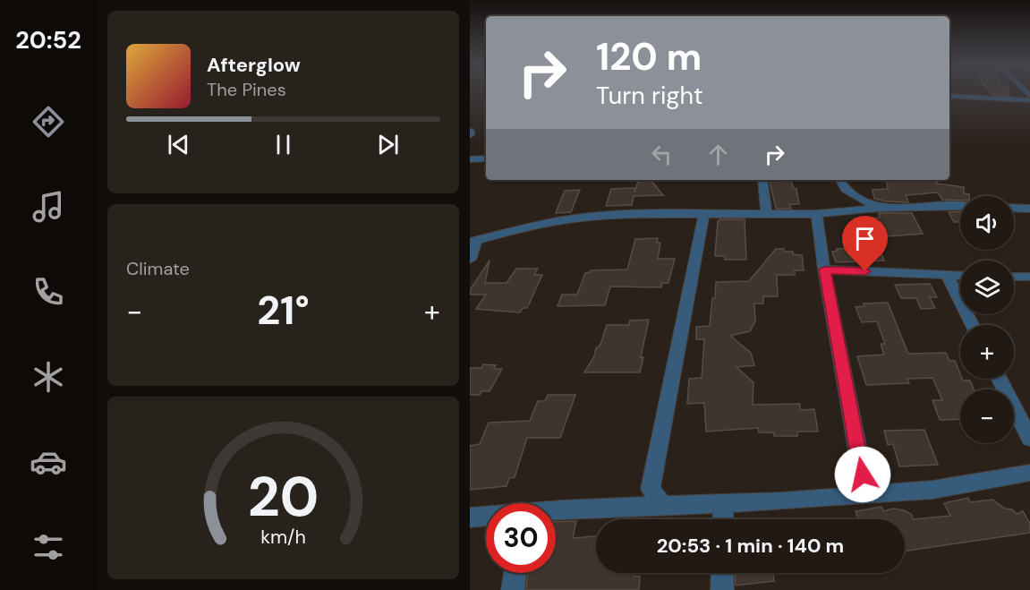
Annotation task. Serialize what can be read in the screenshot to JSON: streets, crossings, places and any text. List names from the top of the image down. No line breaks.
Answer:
{"page":{"tabs":"20:52","turn":["120 m","Turn right"],"song":["Afterglow","The Pines"],"map_buttons":["+","−"],"tile":"Climate","heat":["−","21°","+"],"limit":"30","trip":"20:53 · 1 min · 140 m","gauge":["20","km/h"]}}
